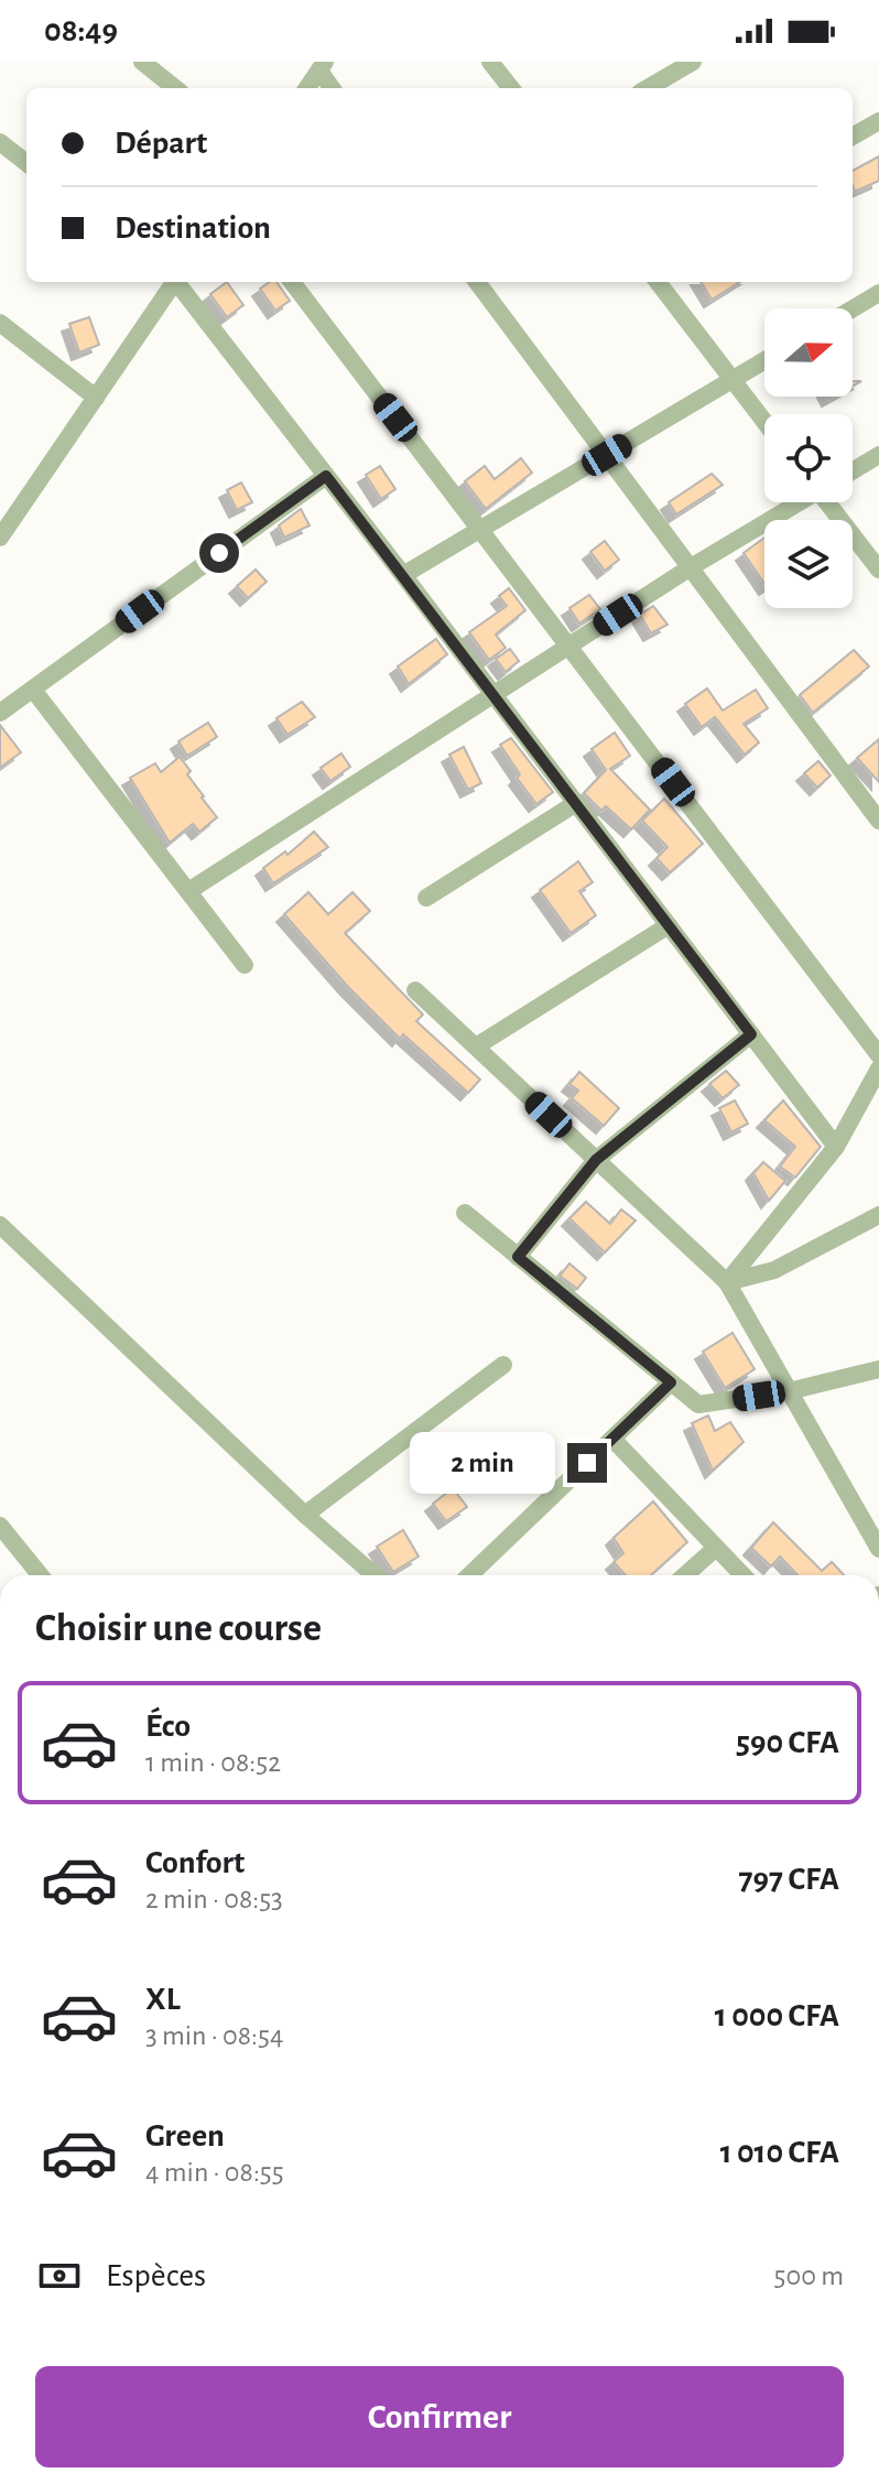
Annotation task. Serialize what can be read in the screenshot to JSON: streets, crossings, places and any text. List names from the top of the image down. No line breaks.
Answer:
{"north":"right","page":{"status":"08:49","banner":["Départ","Destination"],"bubble":"2 min","heading":"Choisir une course","list":[{"name":"Éco","note":"1 min · 08:52","value":"590 CFA"},{"name":"Confort","note":"2 min · 08:53","value":"797 CFA"},{"name":"XL","note":"3 min · 08:54","value":"1 000 CFA"},{"name":"Green","note":"4 min · 08:55","value":"1 010 CFA"}],"pay":["Espèces","500 m"],"buttons":"Confirmer"}}
